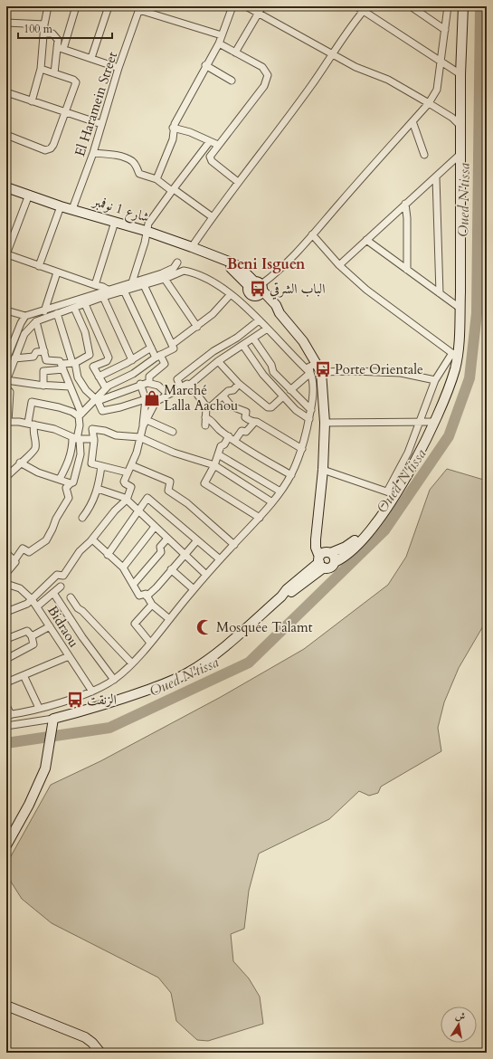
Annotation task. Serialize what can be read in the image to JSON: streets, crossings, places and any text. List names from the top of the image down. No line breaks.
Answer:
{"streets":{"main road":["شارع 1 نوفمبر"],"street":["El Haramein Street","Bidraou"]},"crossings":[["El Haramein Street","شارع 1 نوفمبر"]],"districts":["Beni Isguen"],"water":["Oued N'tissa"],"places":{"bus stop":["الباب الشرقي","Porte Orientale","الزنقت"],"shop":["Marché Lalla Aachou"],"mosque":["Mosquée Talamt"]},"scale_bar":"100 m","north":"top"}
